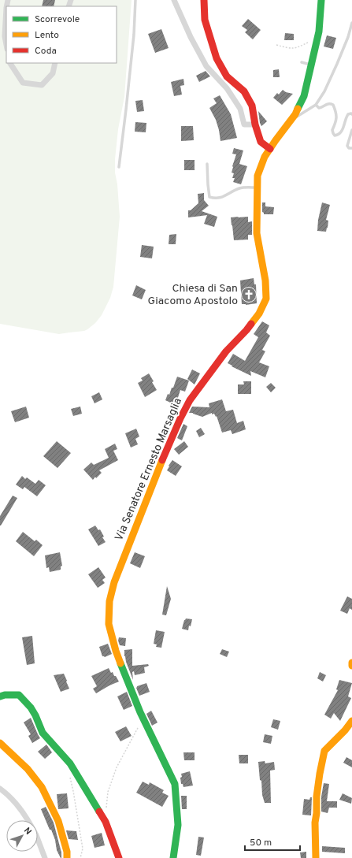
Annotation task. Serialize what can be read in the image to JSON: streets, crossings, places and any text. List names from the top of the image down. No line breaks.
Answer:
{"streets":{"street":["Via Senatore Ernesto Marsaglia"]},"places":{"church":["Chiesa di San Giacomo Apostolo"]},"legend":["Scorrevole","Lento","Coda"],"scale_bar":"50 m","north":"top right"}
